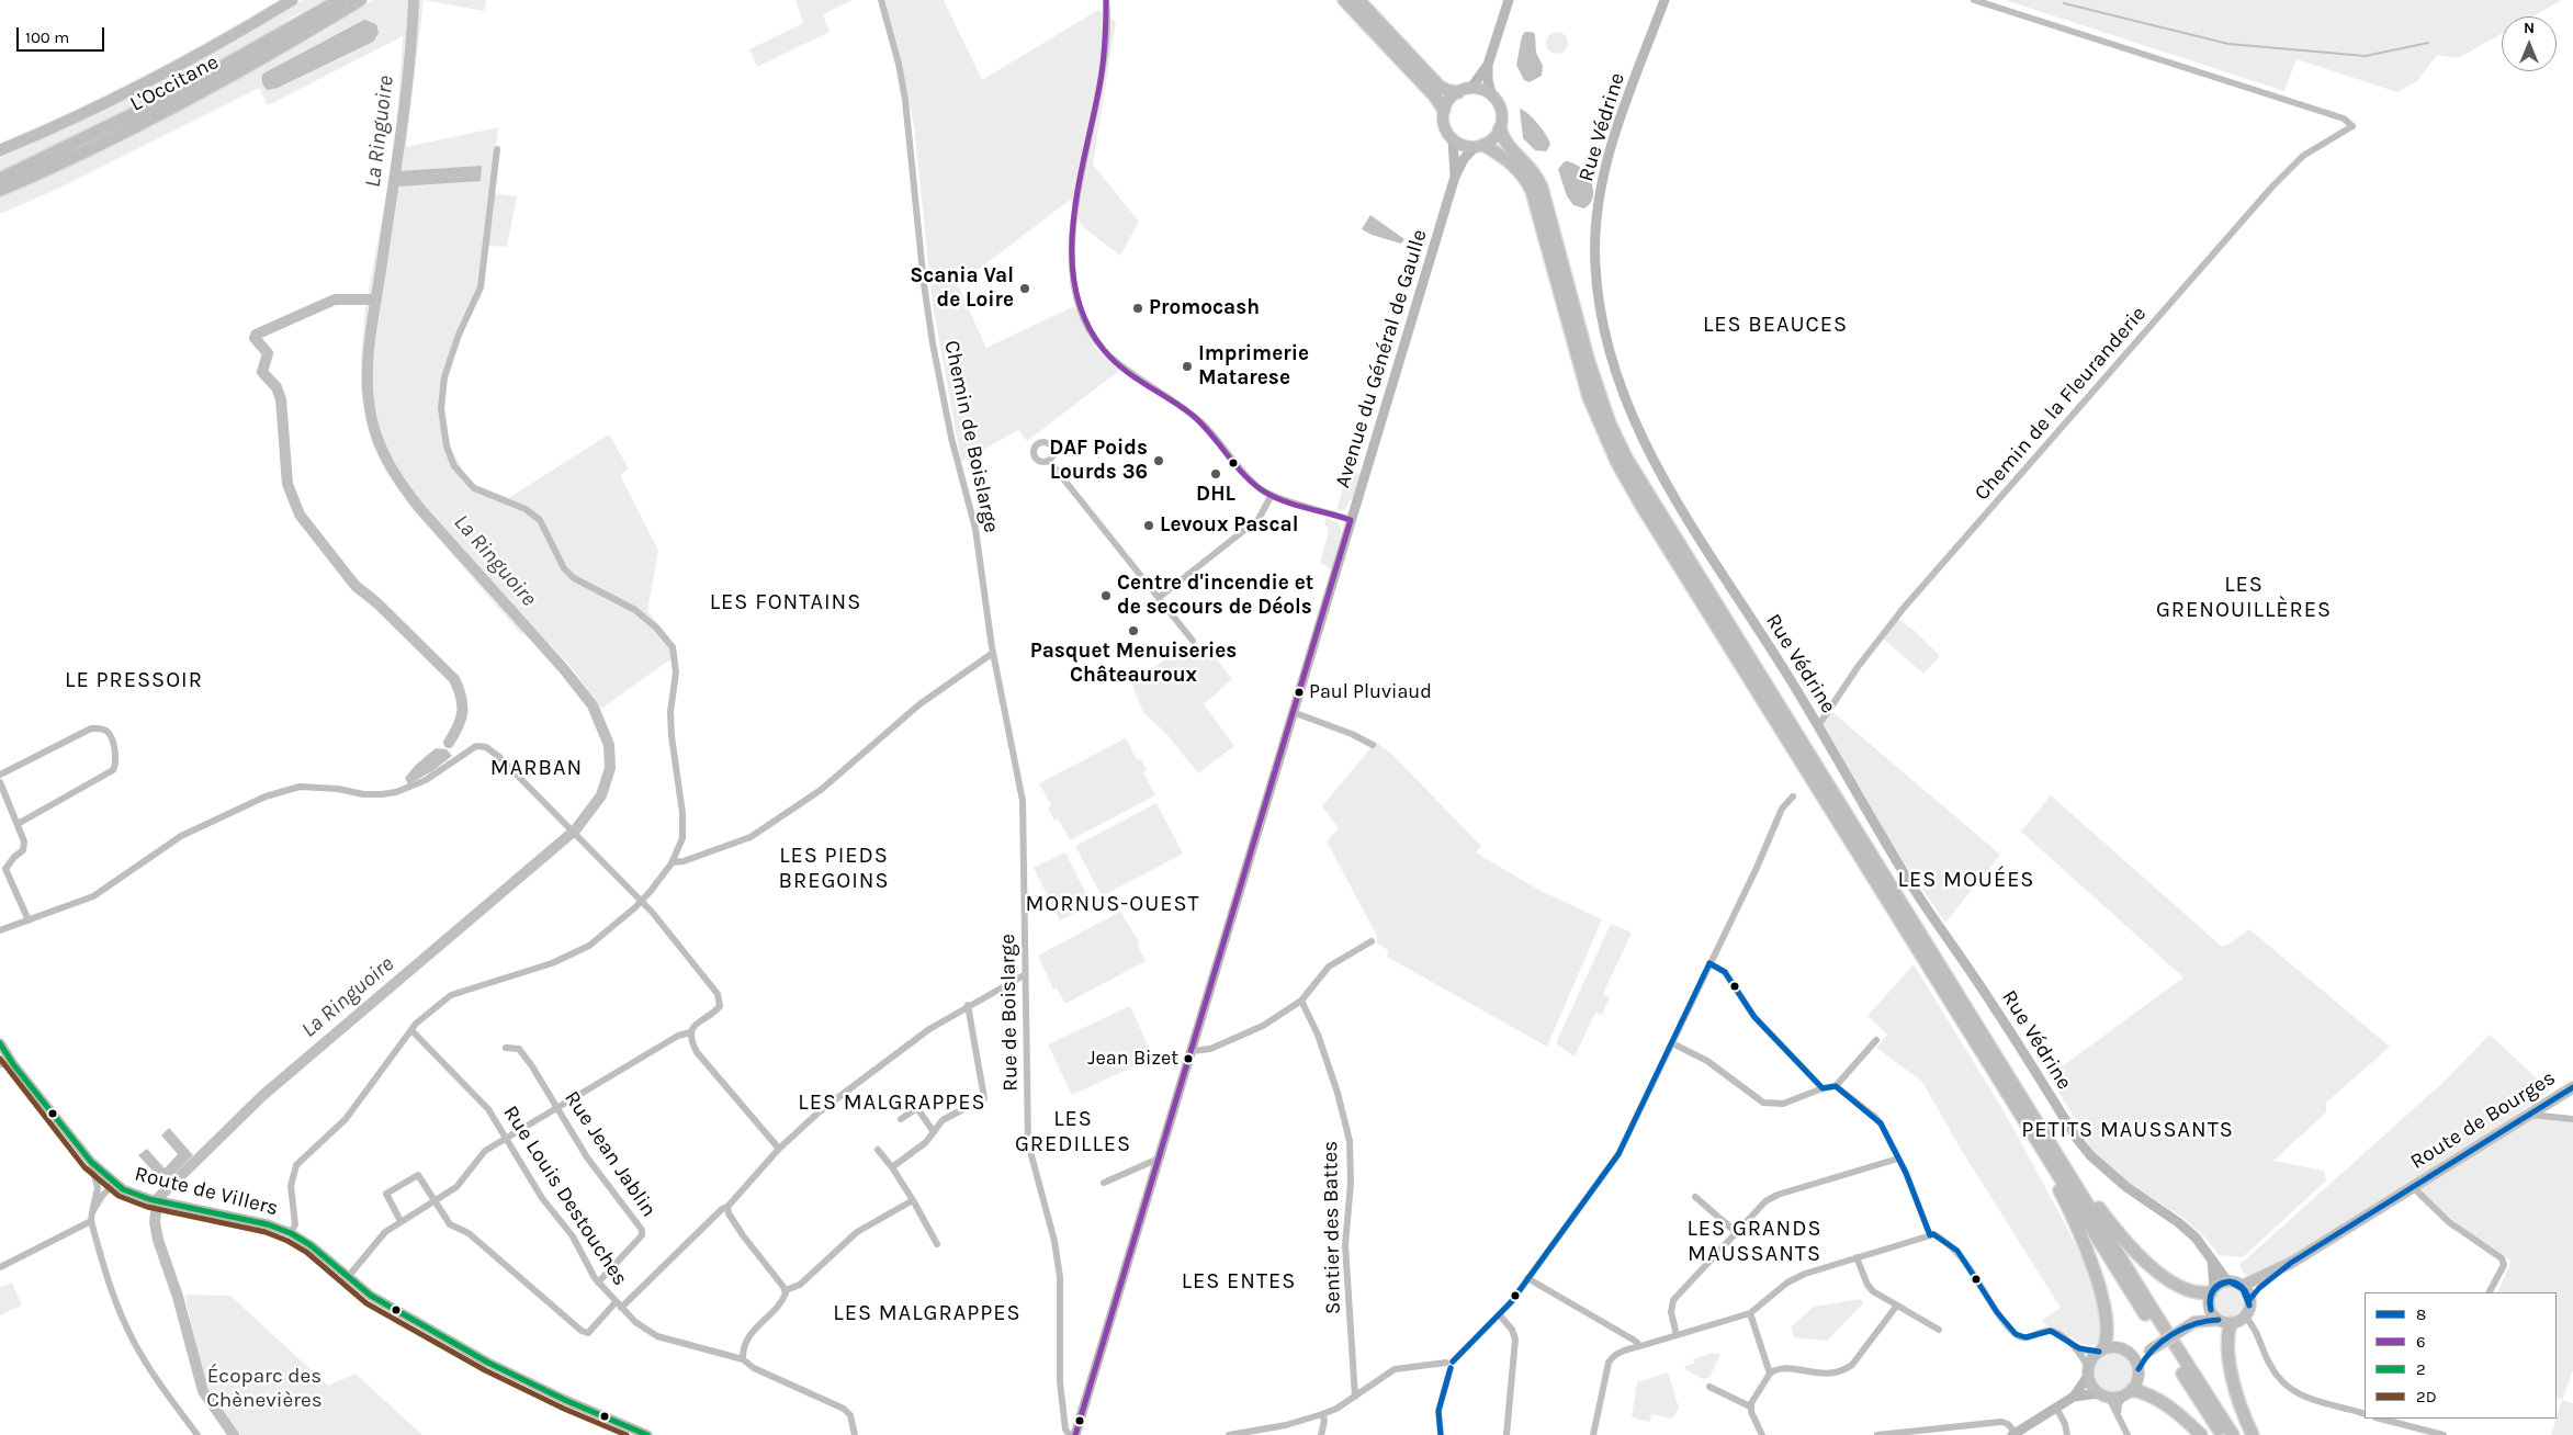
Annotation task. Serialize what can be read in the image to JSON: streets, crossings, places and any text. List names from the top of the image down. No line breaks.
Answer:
{"streets":{"highway":["L'Occitane"],"main road":["Rue Védrine","Avenue du Général de Gaulle","Route de Bourges","Route de Villers"],"street":["Chemin de la Fleuranderie","Chemin de Boislarge","Rue de Boislarge","Rue Jean Jablin","Rue Louis Destouches","Sentier des Battes"]},"crossings":[["Rue Védrine","Chemin de la Fleuranderie"],["Chemin de Boislarge","Rue de Boislarge"],["Rue Jean Jablin","Rue Louis Destouches"]],"districts":["LES BEAUCES","LES GRENOUILLÈRES","LES FONTAINS","LE PRESSOIR","MARBAN","LES PIEDS BREGOINS","LES MOUÉES","MORNUS-OUEST","LES MALGRAPPES","LES GREDILLES","PETITS MAUSSANTS","LES GRANDS MAUSSANTS","LES ENTES","LES MALGRAPPES"],"water":["La Ringuoire"],"parks":["Écoparc des Chènevières"],"places":["Scania Val de Loire","Promocash","Imprimerie Matarese","DAF Poids Lourds 36","DHL","Levoux Pascal","Centre d'incendie et de secours de Déols","Pasquet Menuiseries Châteauroux","Paul Pluviaud","Jean Bizet"],"lines":["transit line 6","transit line 8","transit line 2","transit line 2D"],"legend":["8","6","2","2D"],"scale_bar":"100 m","north":"top"}
